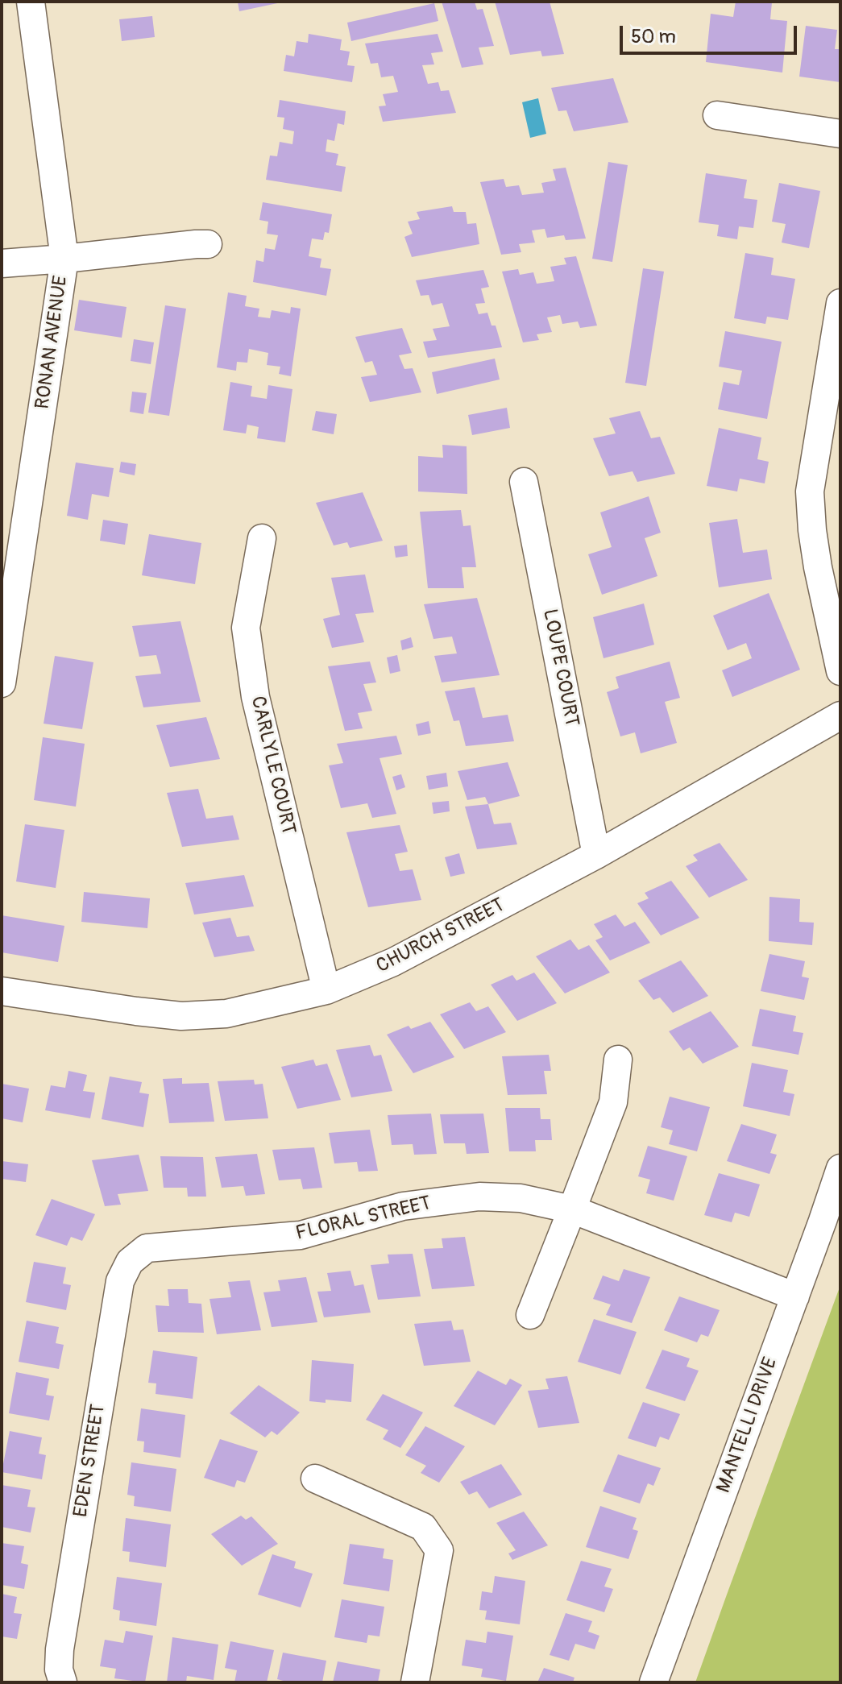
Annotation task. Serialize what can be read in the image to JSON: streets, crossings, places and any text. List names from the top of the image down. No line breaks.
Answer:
{"streets":{"street":["RONAN AVENUE","LOUPE COURT","CARLYLE COURT","CHURCH STREET","FLORAL STREET","MANTELLI DRIVE","EDEN STREET"]},"crossings":[["LOUPE COURT","CHURCH STREET"],["CARLYLE COURT","CHURCH STREET"],["FLORAL STREET","MANTELLI DRIVE"],["FLORAL STREET","EDEN STREET"]],"scale_bar":"50 m"}
